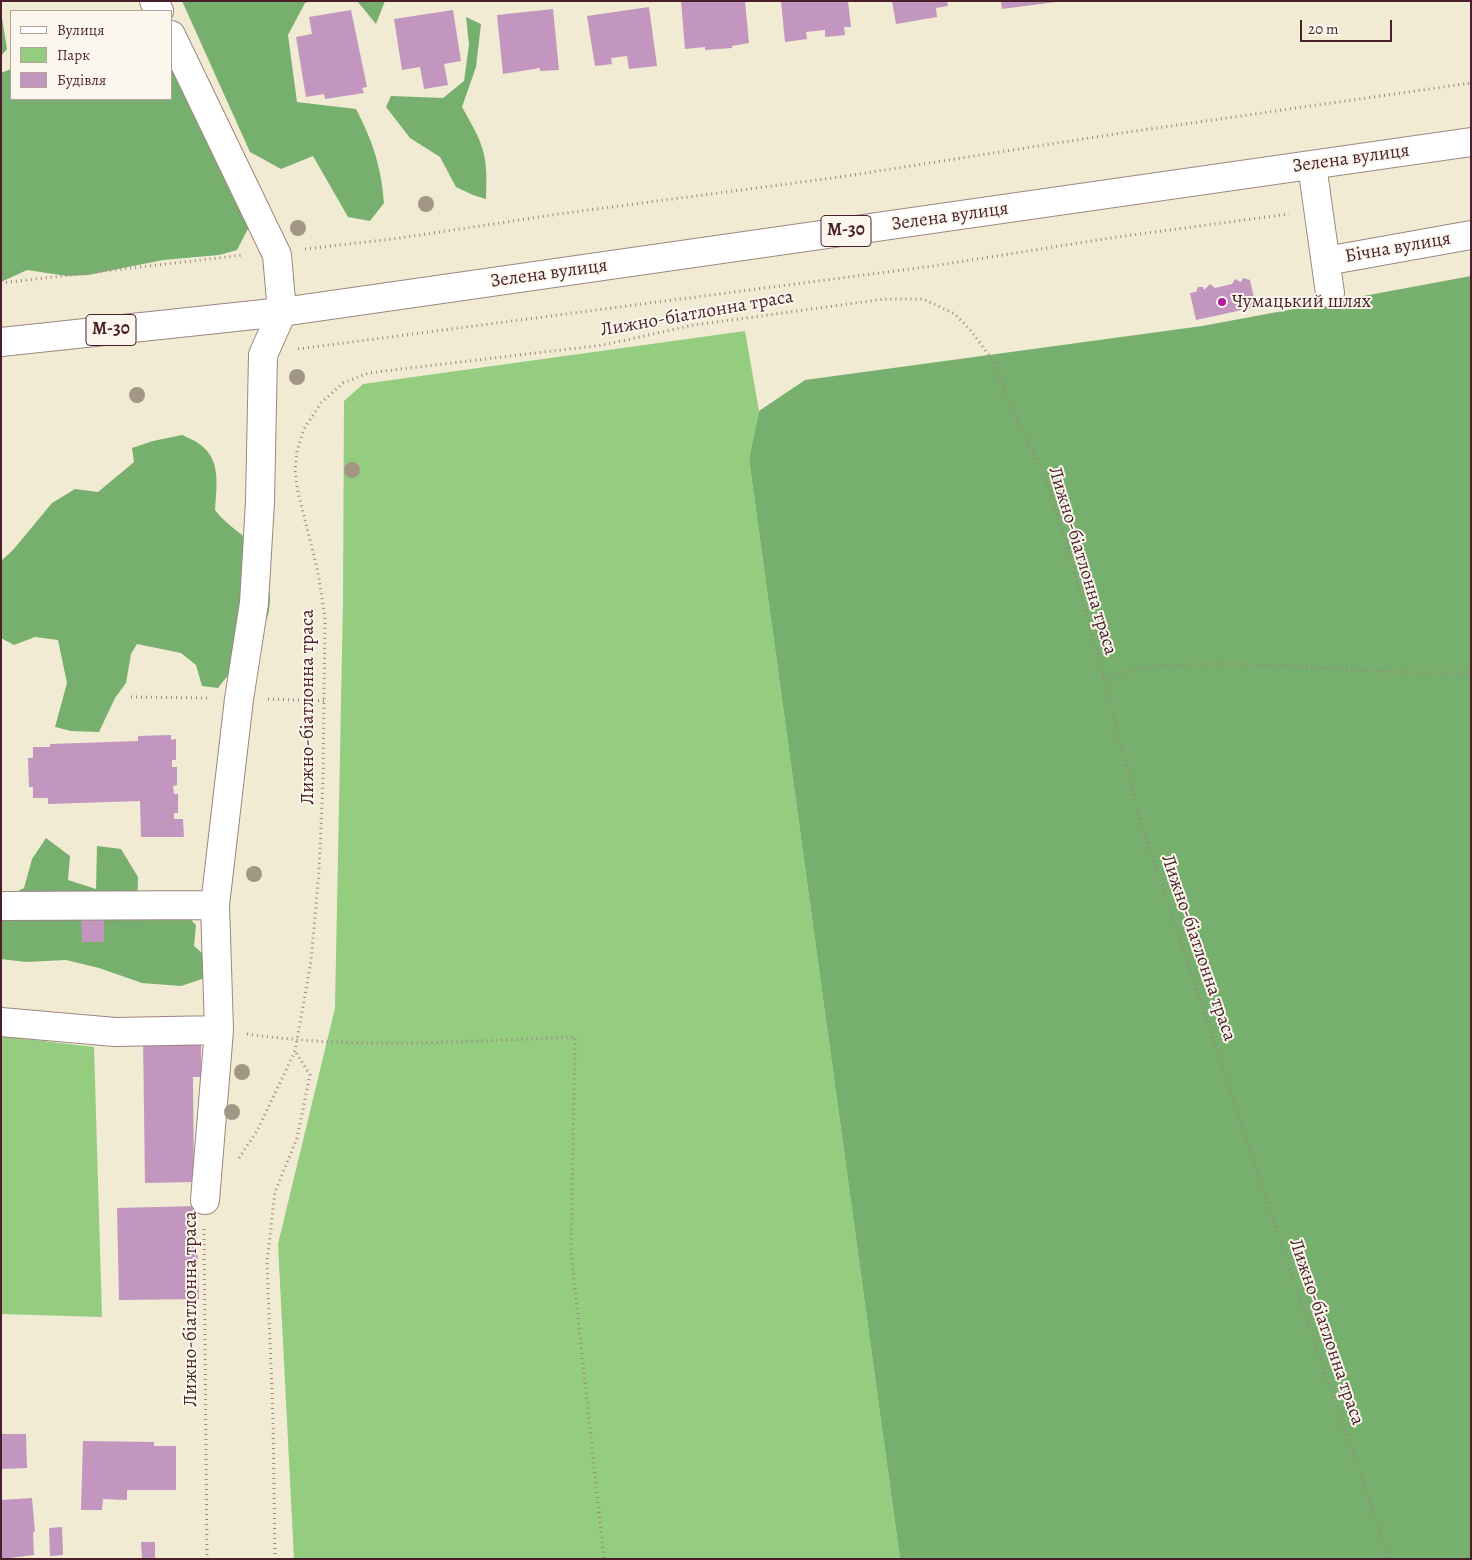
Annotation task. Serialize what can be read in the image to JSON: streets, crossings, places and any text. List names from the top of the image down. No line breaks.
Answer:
{"streets":{"main road":["Зелена вулиця","М-30","Бічна вулиця"],"path":["Лижно-біатлонна траса"]},"places":["Чумацький шлях"],"legend":["Вулиця","Парк","Будівля"],"scale_bar":"20 m"}
